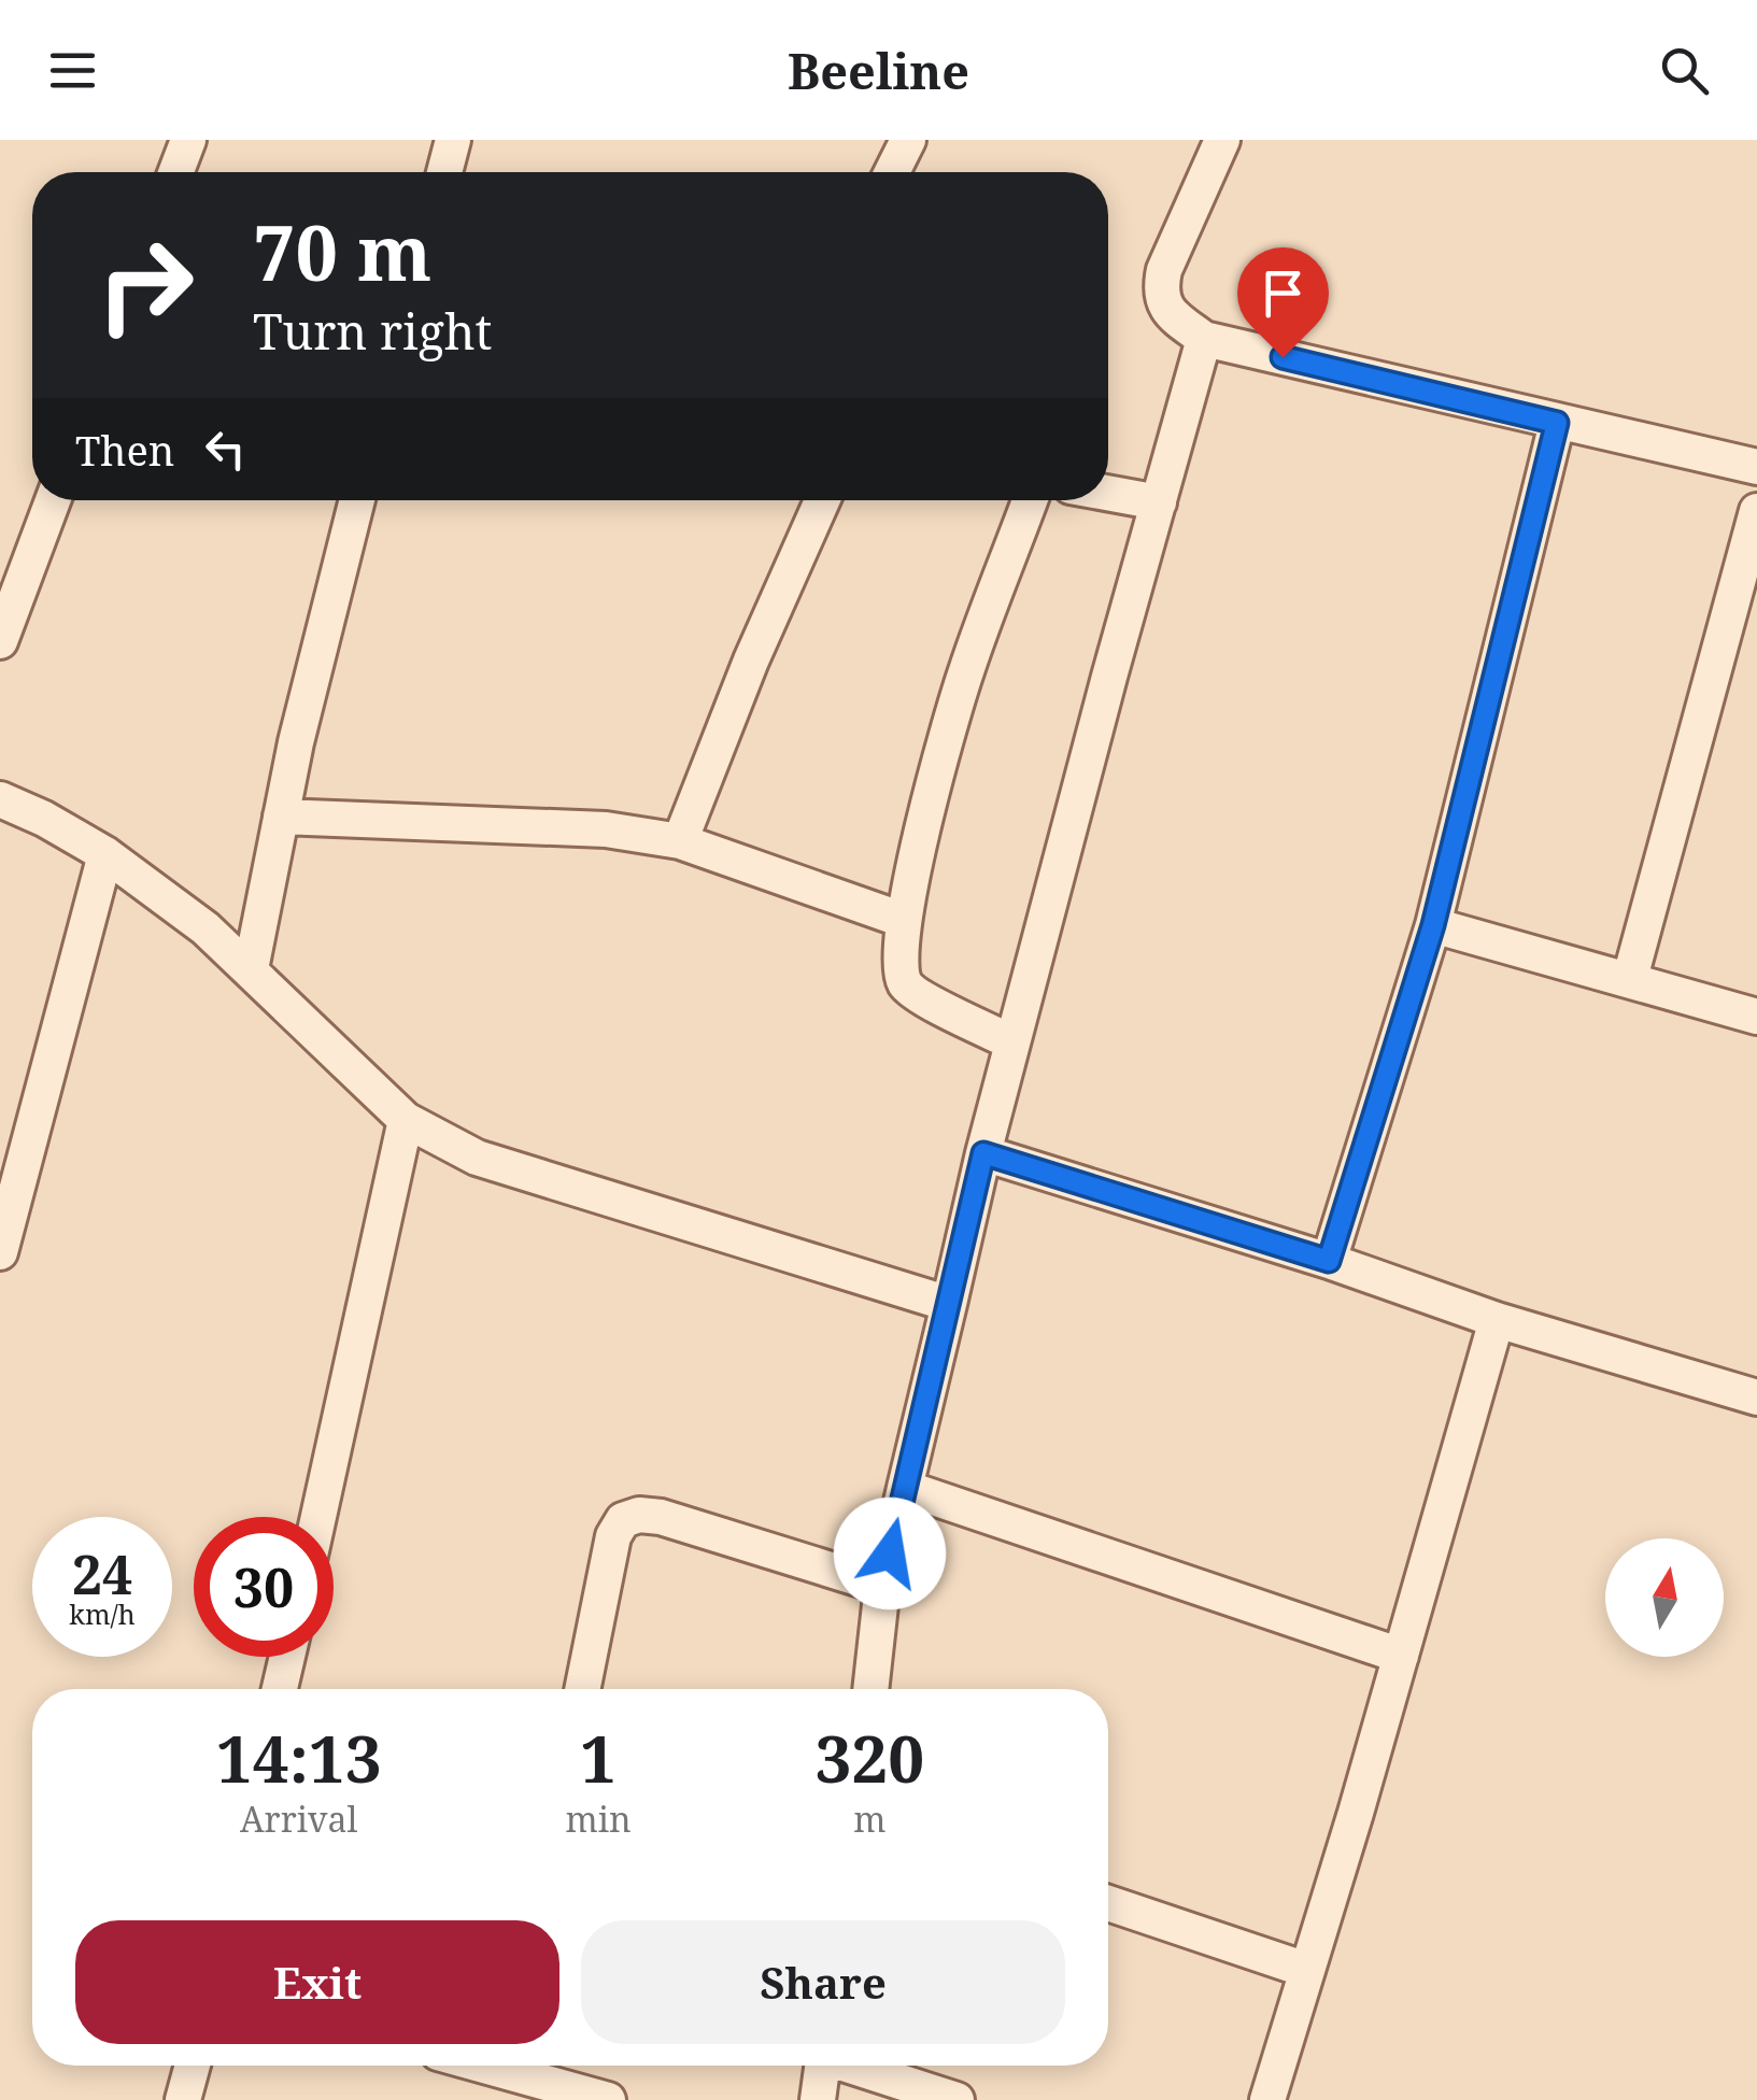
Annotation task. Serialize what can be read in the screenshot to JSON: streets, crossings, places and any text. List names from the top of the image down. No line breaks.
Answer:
{"north":"top","page":{"header":"Beeline","turn":["70 m","Turn right"],"then":"Then","speed":"24 km/h","limit":"30","eta":["14:13","Arrival","1","min","320","m"],"buttons":["Exit","Share"]}}
